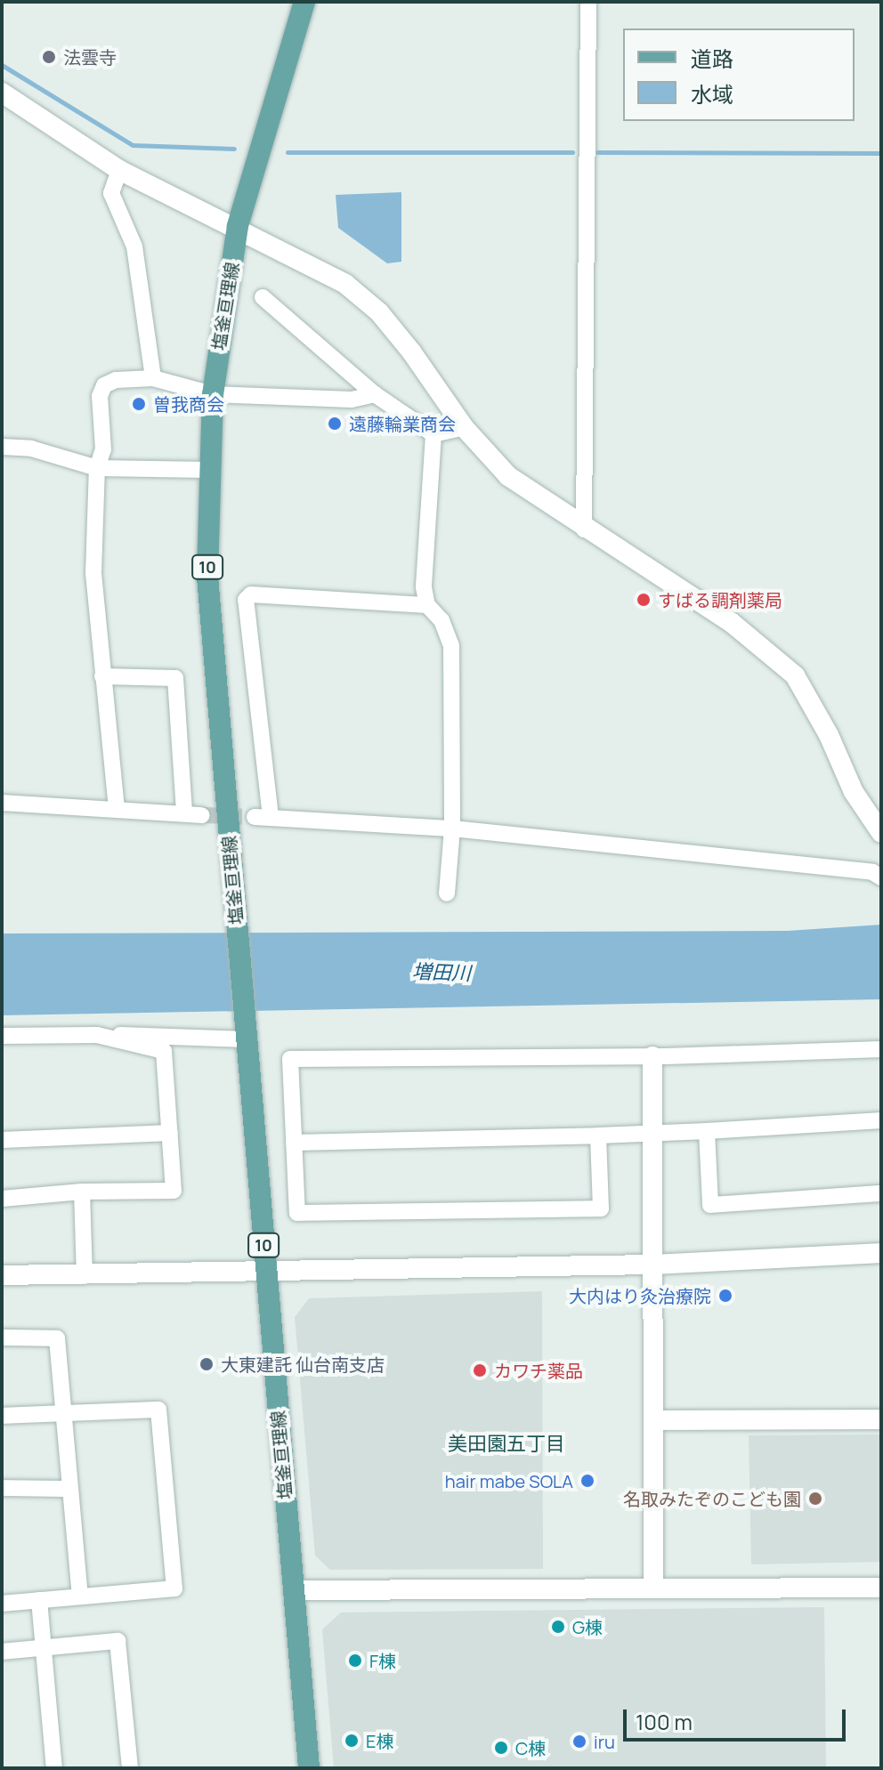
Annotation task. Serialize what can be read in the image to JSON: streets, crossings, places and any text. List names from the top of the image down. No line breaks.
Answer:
{"streets":{"main road":["塩釜亘理線","10"]},"districts":["美田園五丁目"],"water":["増田川"],"places":["法雲寺","曽我商会","遠藤輪業商会","すばる調剤薬局","大内はり灸治療院","大東建託 仙台南支店","カワチ薬品","hair mabe SOLA","名取みたぞのこども園","G棟","F棟","E棟","iru","C棟"],"legend":["道路","水域"],"scale_bar":"100 m"}
